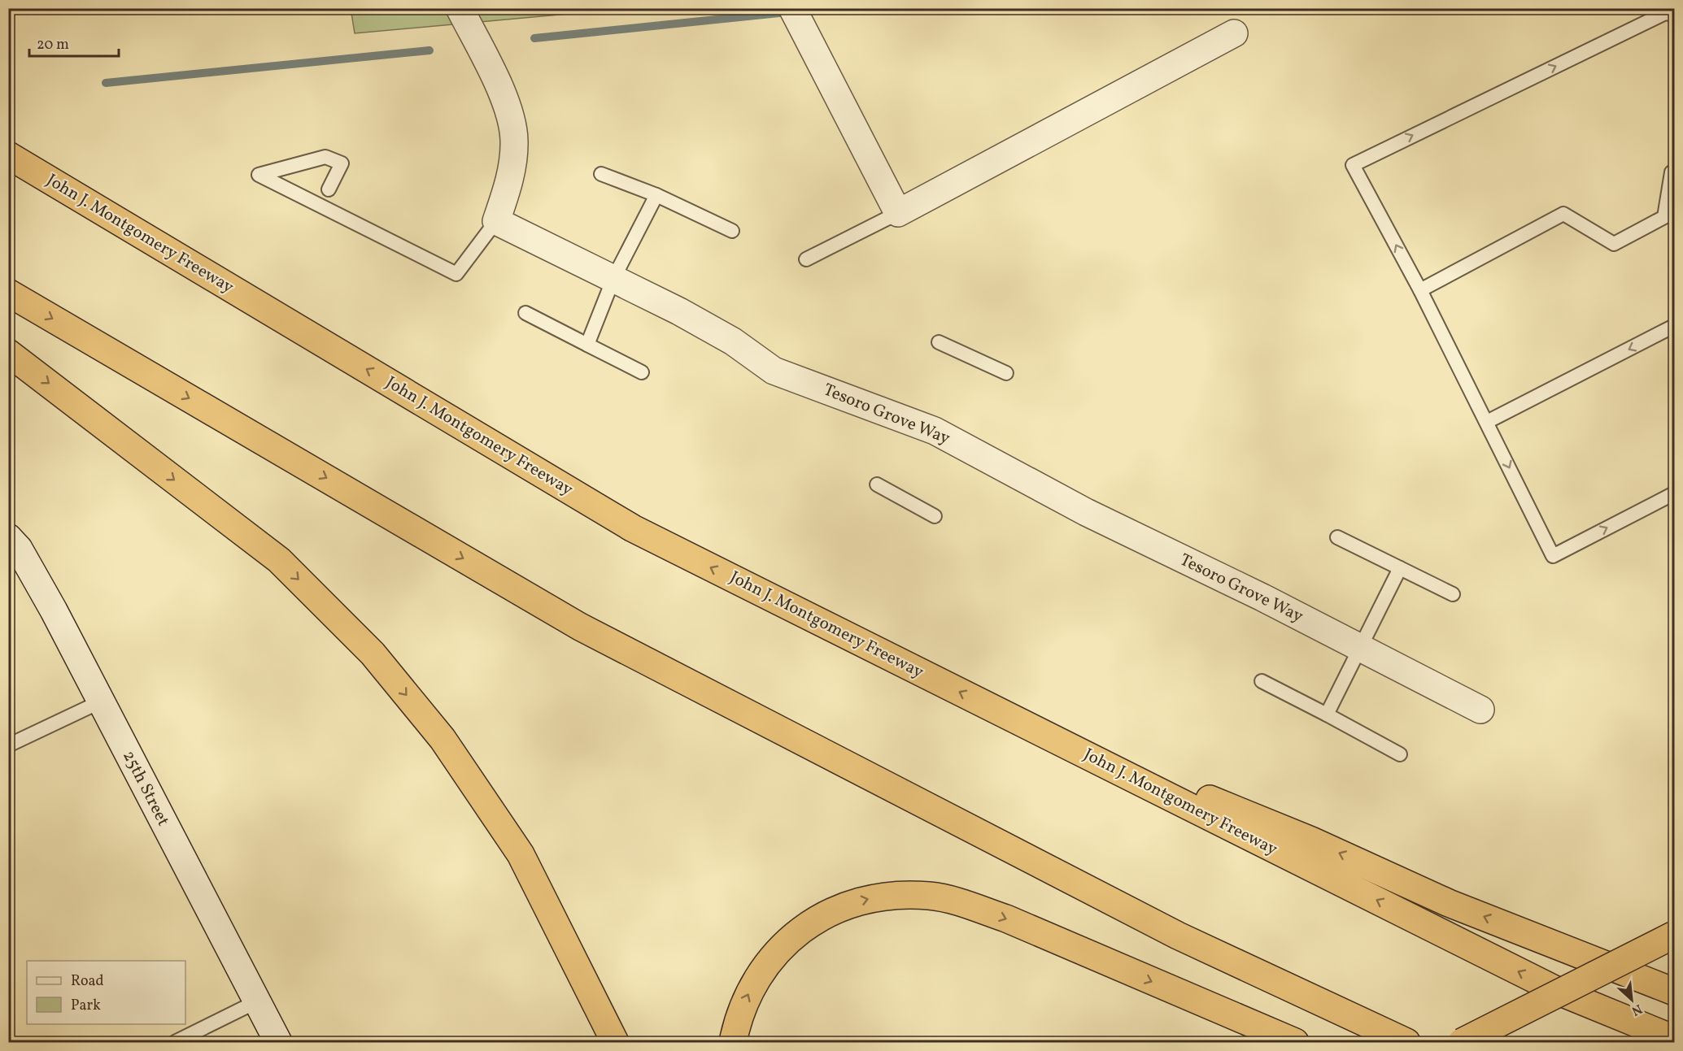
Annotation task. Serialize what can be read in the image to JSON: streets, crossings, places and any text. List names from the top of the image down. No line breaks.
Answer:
{"streets":{"main road":["John J. Montgomery Freeway"],"street":["Tesoro Grove Way","25th Street"]},"legend":["Road","Park"],"scale_bar":"20 m","north":"bottom right"}
